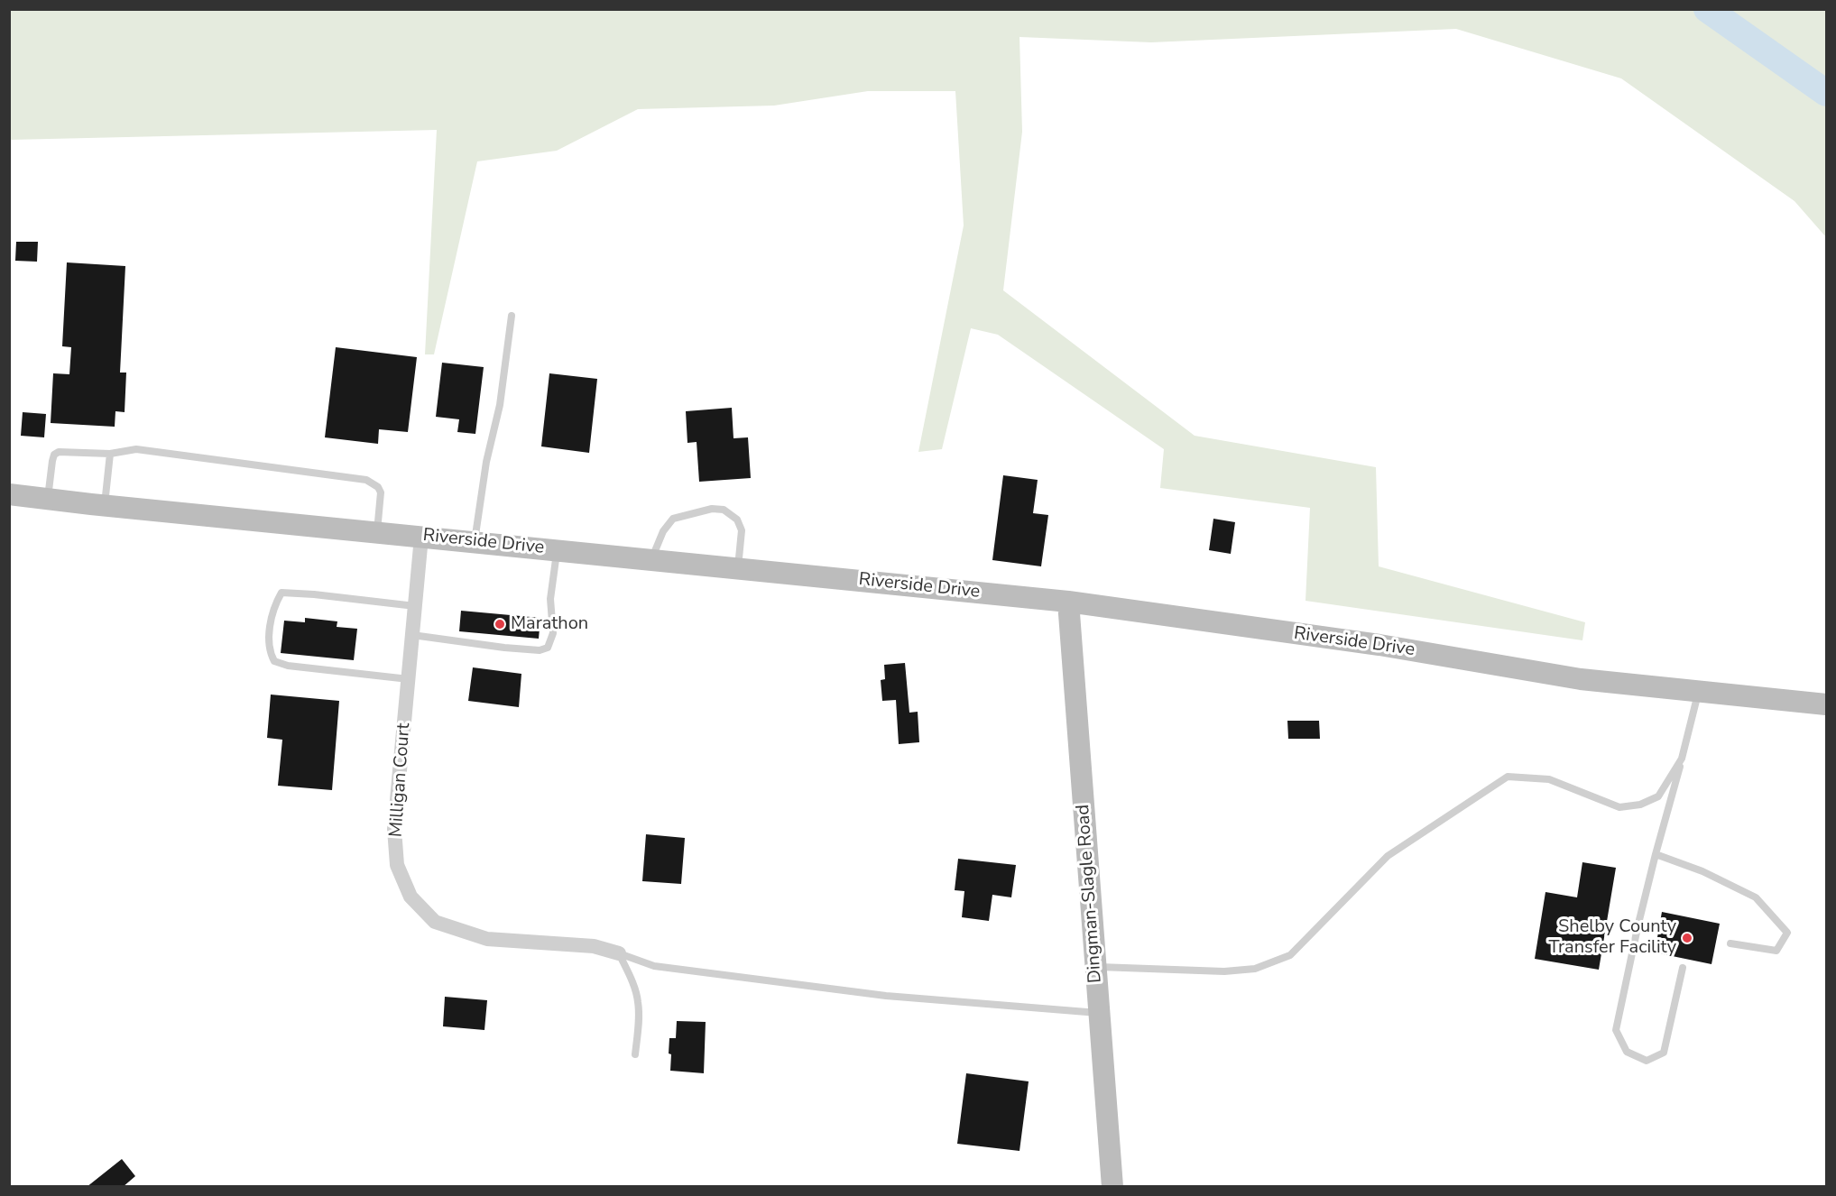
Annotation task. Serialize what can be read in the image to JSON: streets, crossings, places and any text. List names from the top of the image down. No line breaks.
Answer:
{"streets":{"main road":["Riverside Drive","Dingman-Slagle Road"],"street":["Milligan Court"]},"crossings":[["Riverside Drive","Milligan Court"],["Riverside Drive","Dingman-Slagle Road"]],"places":["Marathon","Shelby County Transfer Facility"]}
